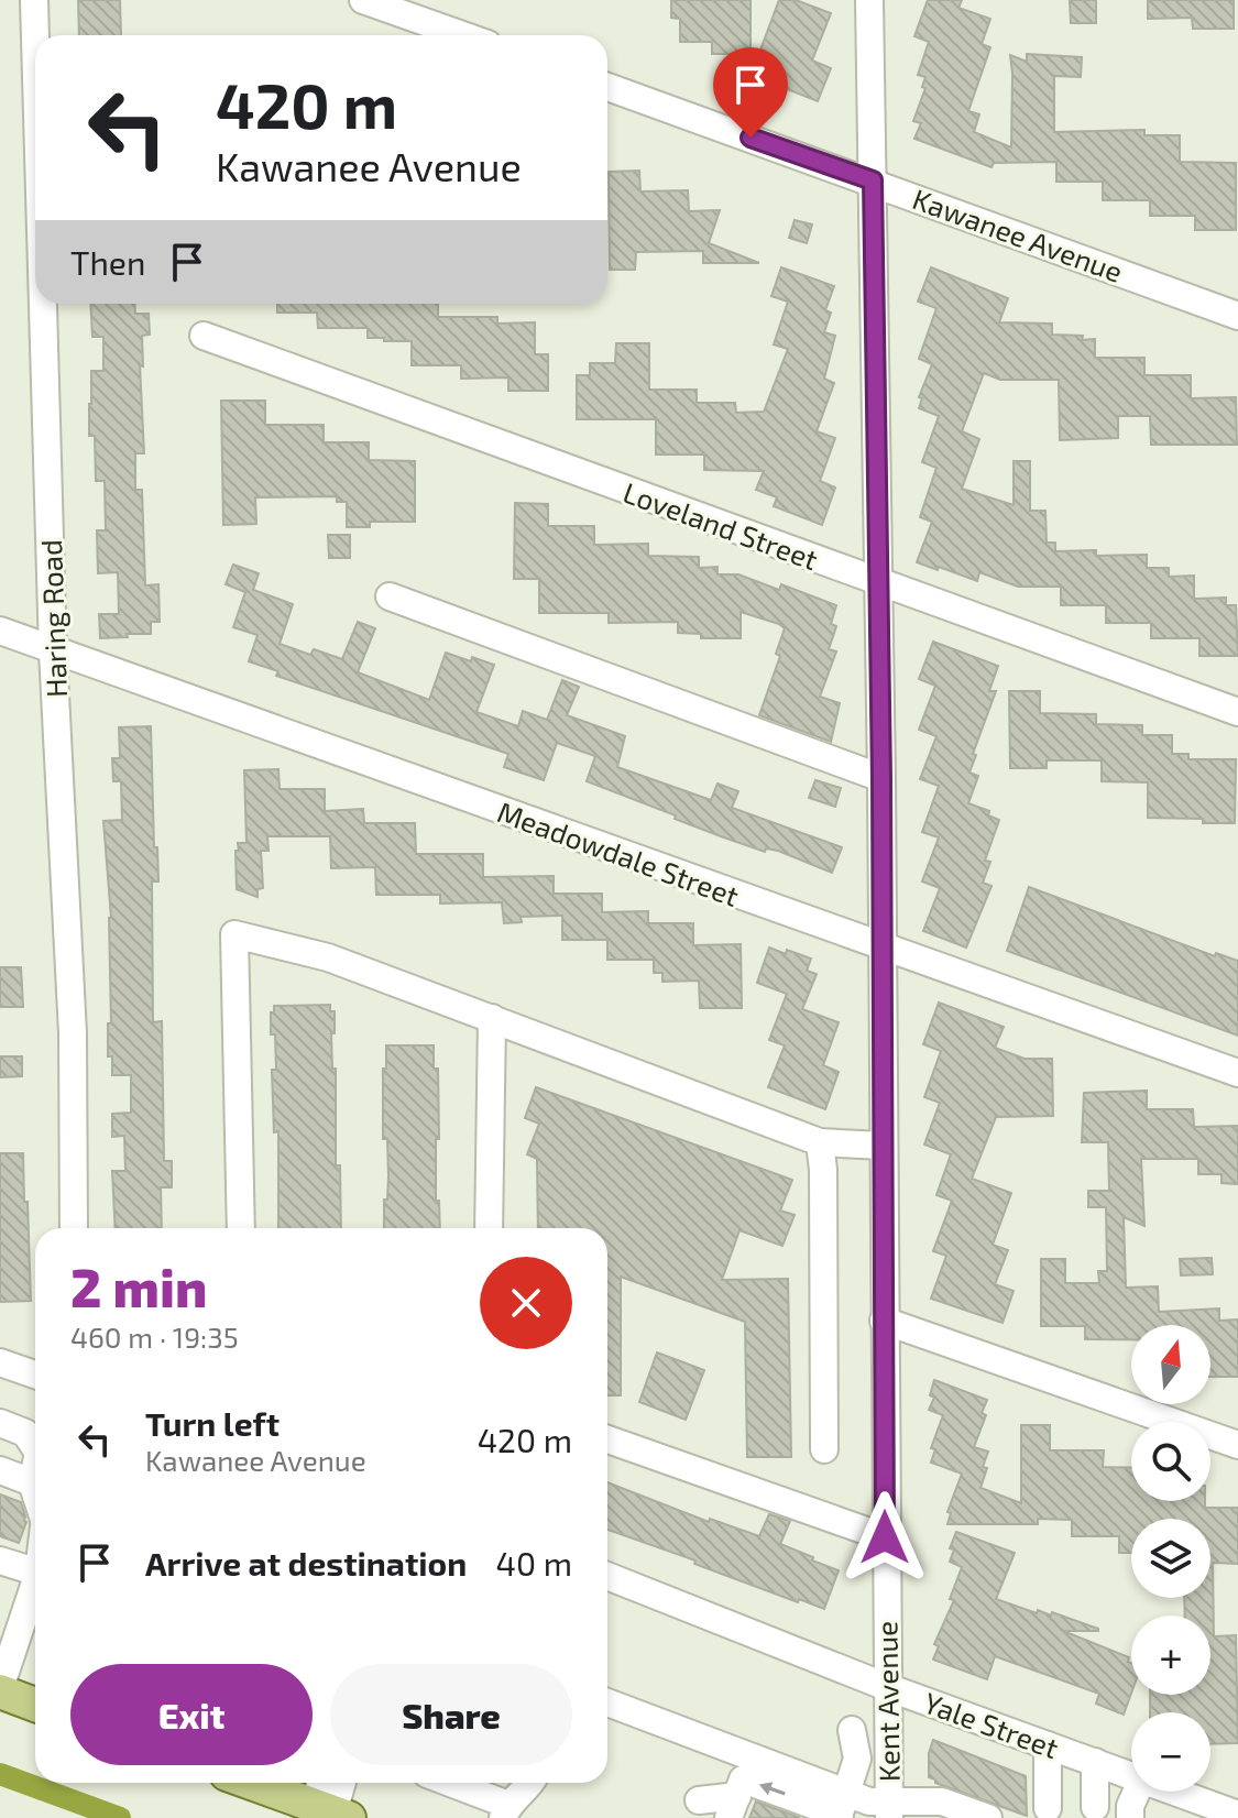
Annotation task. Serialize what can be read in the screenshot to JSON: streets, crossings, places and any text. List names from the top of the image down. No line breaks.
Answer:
{"streets":{"street":["Kawanee Avenue","Loveland Street","Haring Road","Meadowdale Street","Kent Avenue","Yale Street"]},"crossings":[["Kawanee Avenue","Kent Avenue"],["Loveland Street","Kent Avenue"],["Haring Road","Meadowdale Street"],["Meadowdale Street","Kent Avenue"],["Kent Avenue","Yale Street"]],"north":"top","page":{"turn":["420 m","Kawanee Avenue"],"then":"Then","heading":["2 min","460 m · 19:35"],"map_buttons":["+","−"],"list":[{"name":"Turn left","note":"Kawanee Avenue","value":"420 m"},{"name":"Arrive at destination","value":"40 m"}],"buttons":["Exit","Share"]}}
